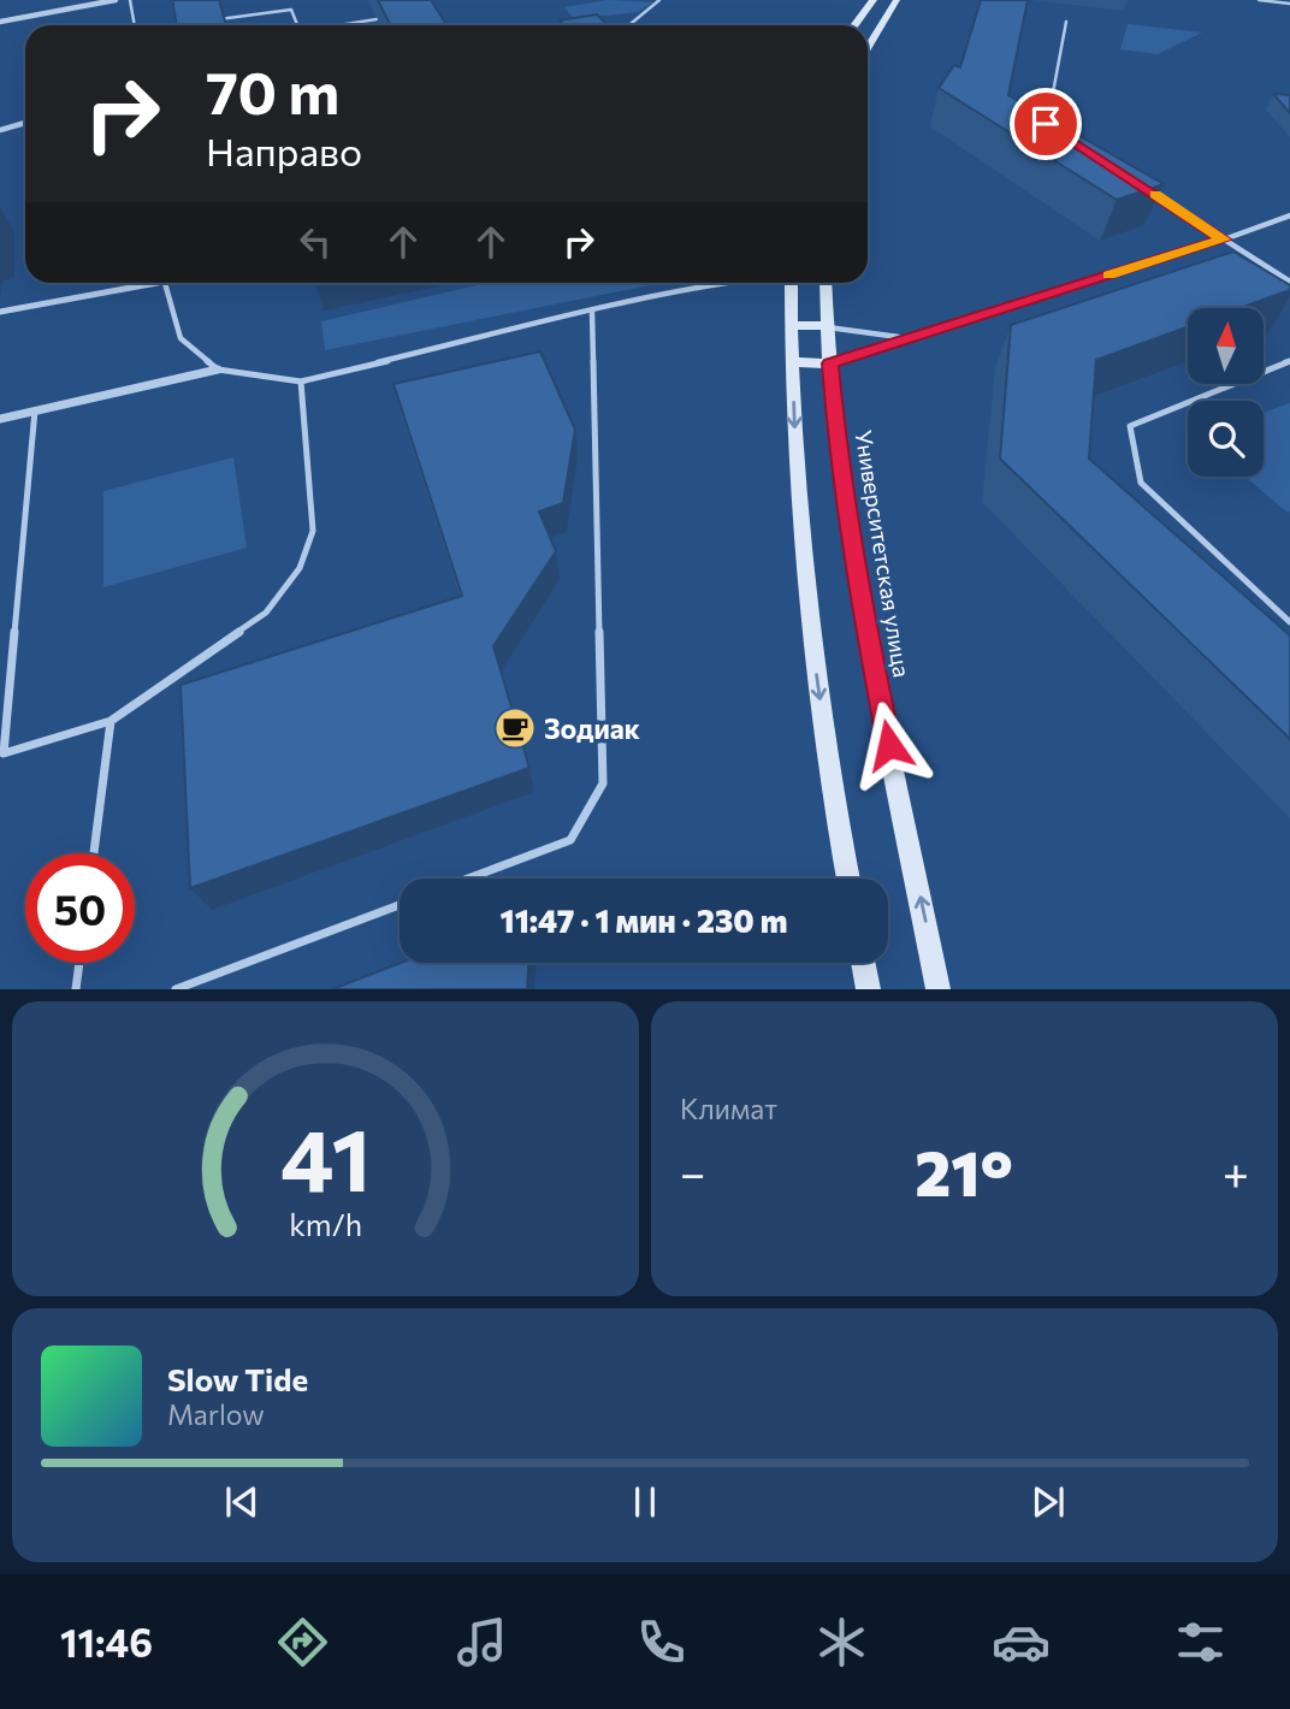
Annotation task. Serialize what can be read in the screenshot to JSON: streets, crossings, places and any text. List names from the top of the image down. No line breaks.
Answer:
{"streets":{"main road":["Университетская улица"]},"places":{"cafe":["Зодиак"]},"north":"top","page":{"turn":["70 m","Направо"],"limit":"50","trip":"11:47 · 1 мин · 230 m","tile":"Климат","heat":["−","21°","+"],"song":["Slow Tide","Marlow"],"tabs":"11:46","gauge":["41","km/h"]}}
